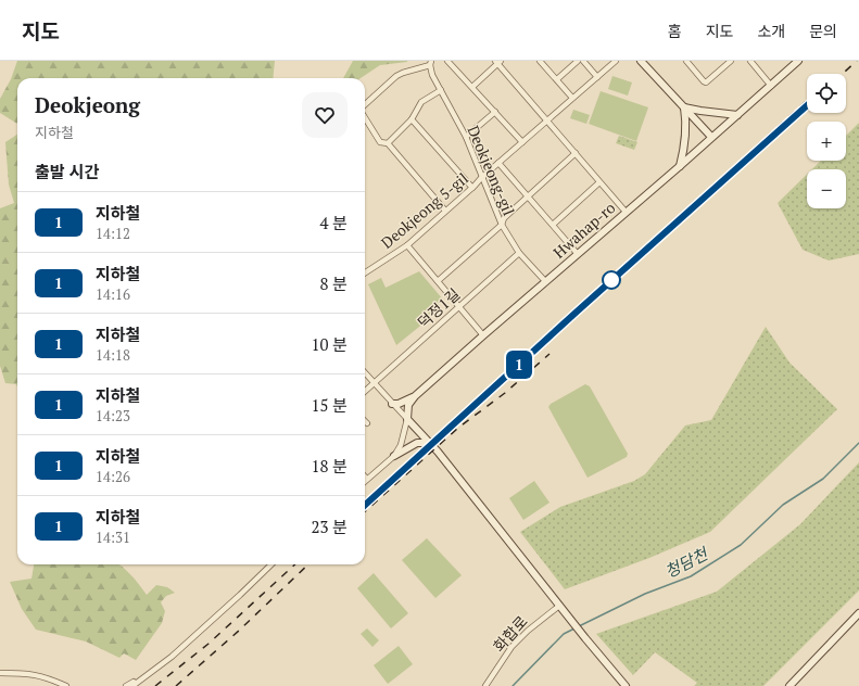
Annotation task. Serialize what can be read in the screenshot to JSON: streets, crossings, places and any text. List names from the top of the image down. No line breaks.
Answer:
{"streets":{"main road":["Hwahap-ro"],"street":["Deokjeong-gil","Deokjeong 5-gil","덕정1길","화합로"]},"crossings":[["Deokjeong-gil","Deokjeong 5-gil"],["Deokjeong-gil","Hwahap-ro"],["Deokjeong-gil","덕정1길"]],"water":["청담천"],"lines":["metro line 1"],"page":{"header":"지도","nav":["홈","지도","소개","문의"],"on_map":"1","map_buttons":["+","−"],"heading":[["Deokjeong","지하철"],"출발 시간"],"list":[{"mark":"1","name":"지하철","note":"14:12","value":"4 분"},{"mark":"1","name":"지하철","note":"14:16","value":"8 분"},{"mark":"1","name":"지하철","note":"14:18","value":"10 분"},{"mark":"1","name":"지하철","note":"14:23","value":"15 분"},{"mark":"1","name":"지하철","note":"14:26","value":"18 분"},{"mark":"1","name":"지하철","note":"14:31","value":"23 분"}]}}
